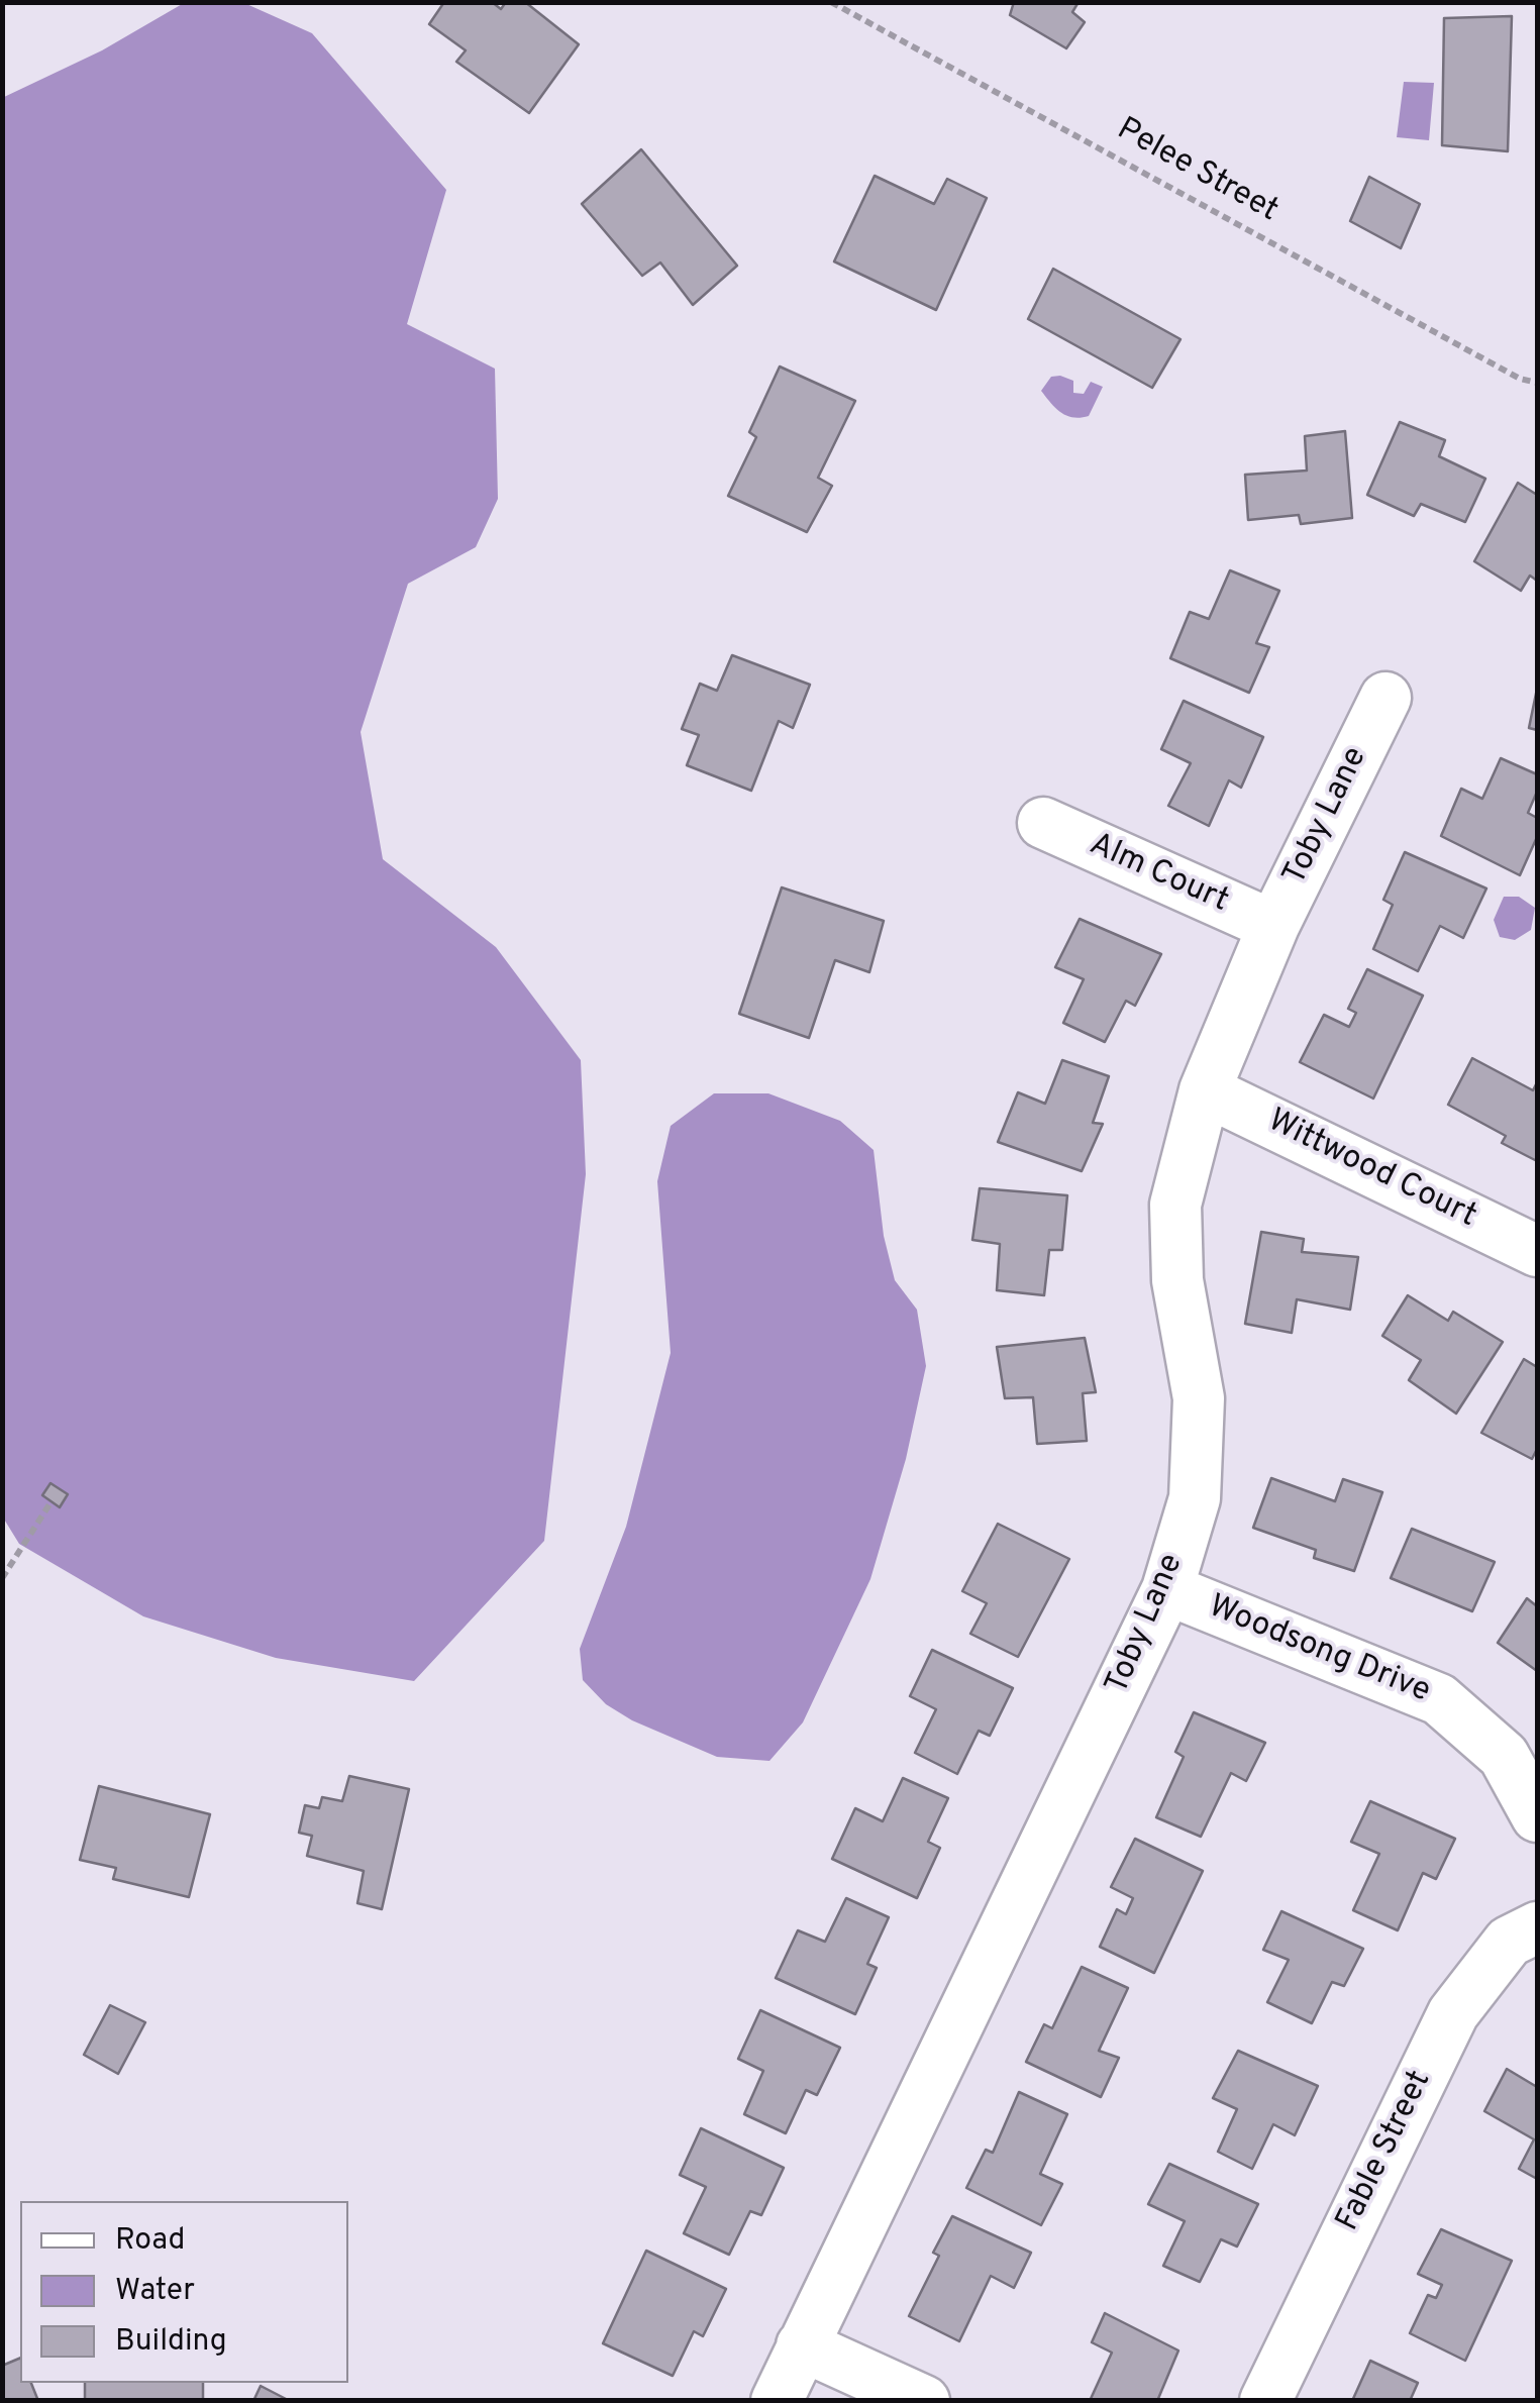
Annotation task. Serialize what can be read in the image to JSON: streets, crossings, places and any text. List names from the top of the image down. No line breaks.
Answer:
{"streets":{"street":["Toby Lane","Alm Court","Wittwood Court","Woodsong Drive","Fable Street"],"path":["Pelee Street"]},"crossings":[["Toby Lane","Alm Court"],["Toby Lane","Wittwood Court"],["Toby Lane","Woodsong Drive"]],"legend":["Road","Water","Building"]}
